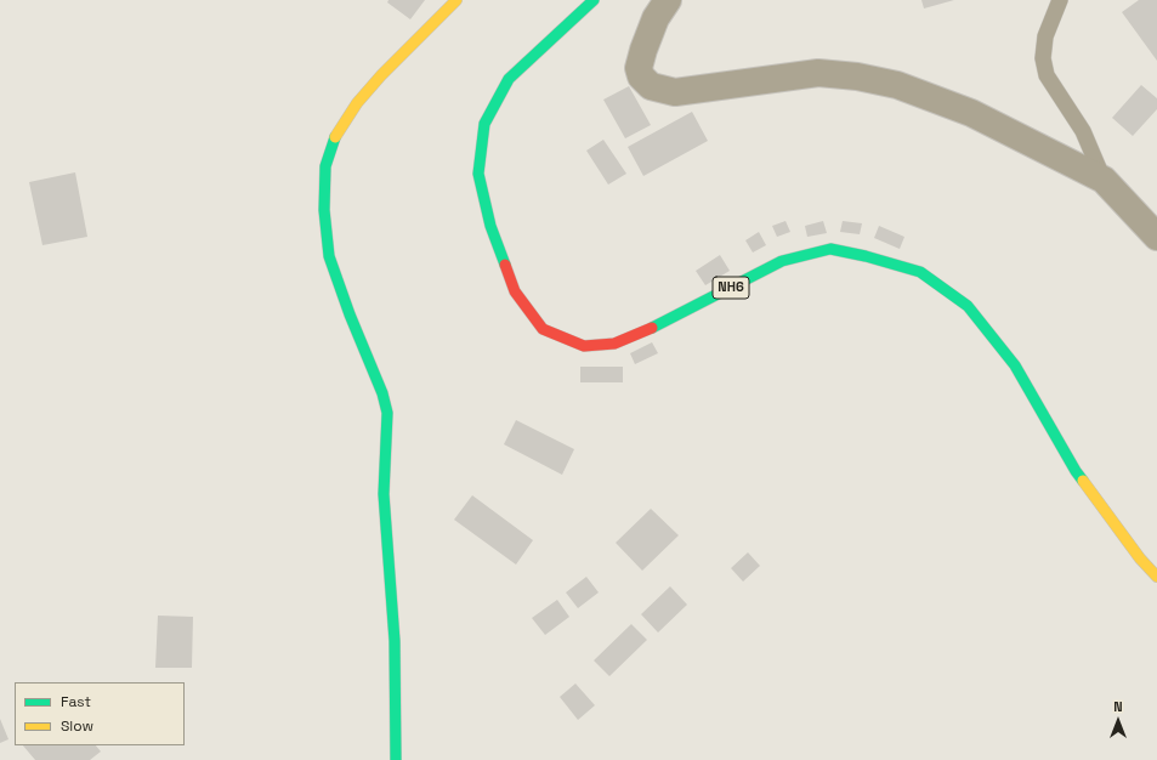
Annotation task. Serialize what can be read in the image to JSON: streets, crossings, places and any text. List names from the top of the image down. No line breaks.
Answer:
{"streets":{"main road":["NH6"]},"legend":["Fast","Slow"],"north":"top"}
